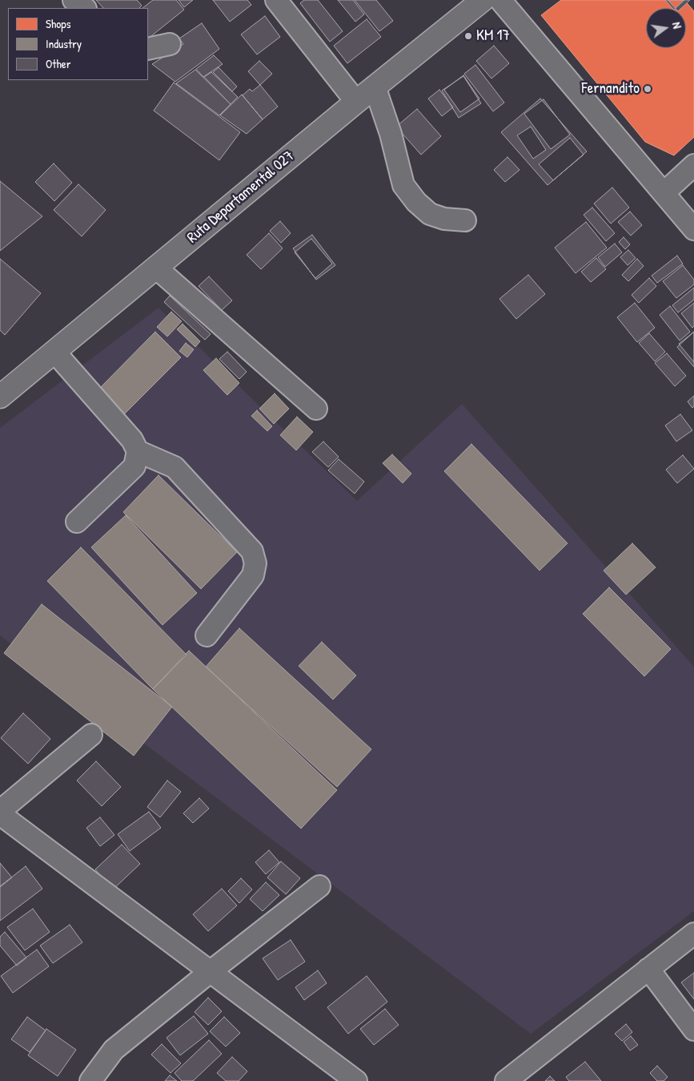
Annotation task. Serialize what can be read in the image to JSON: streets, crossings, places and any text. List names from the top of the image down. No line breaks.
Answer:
{"streets":{"main road":["Ruta Departamental 027"]},"places":["KM 17","Fernandito"],"legend":["Shops","Industry","Other"],"north":"right"}
